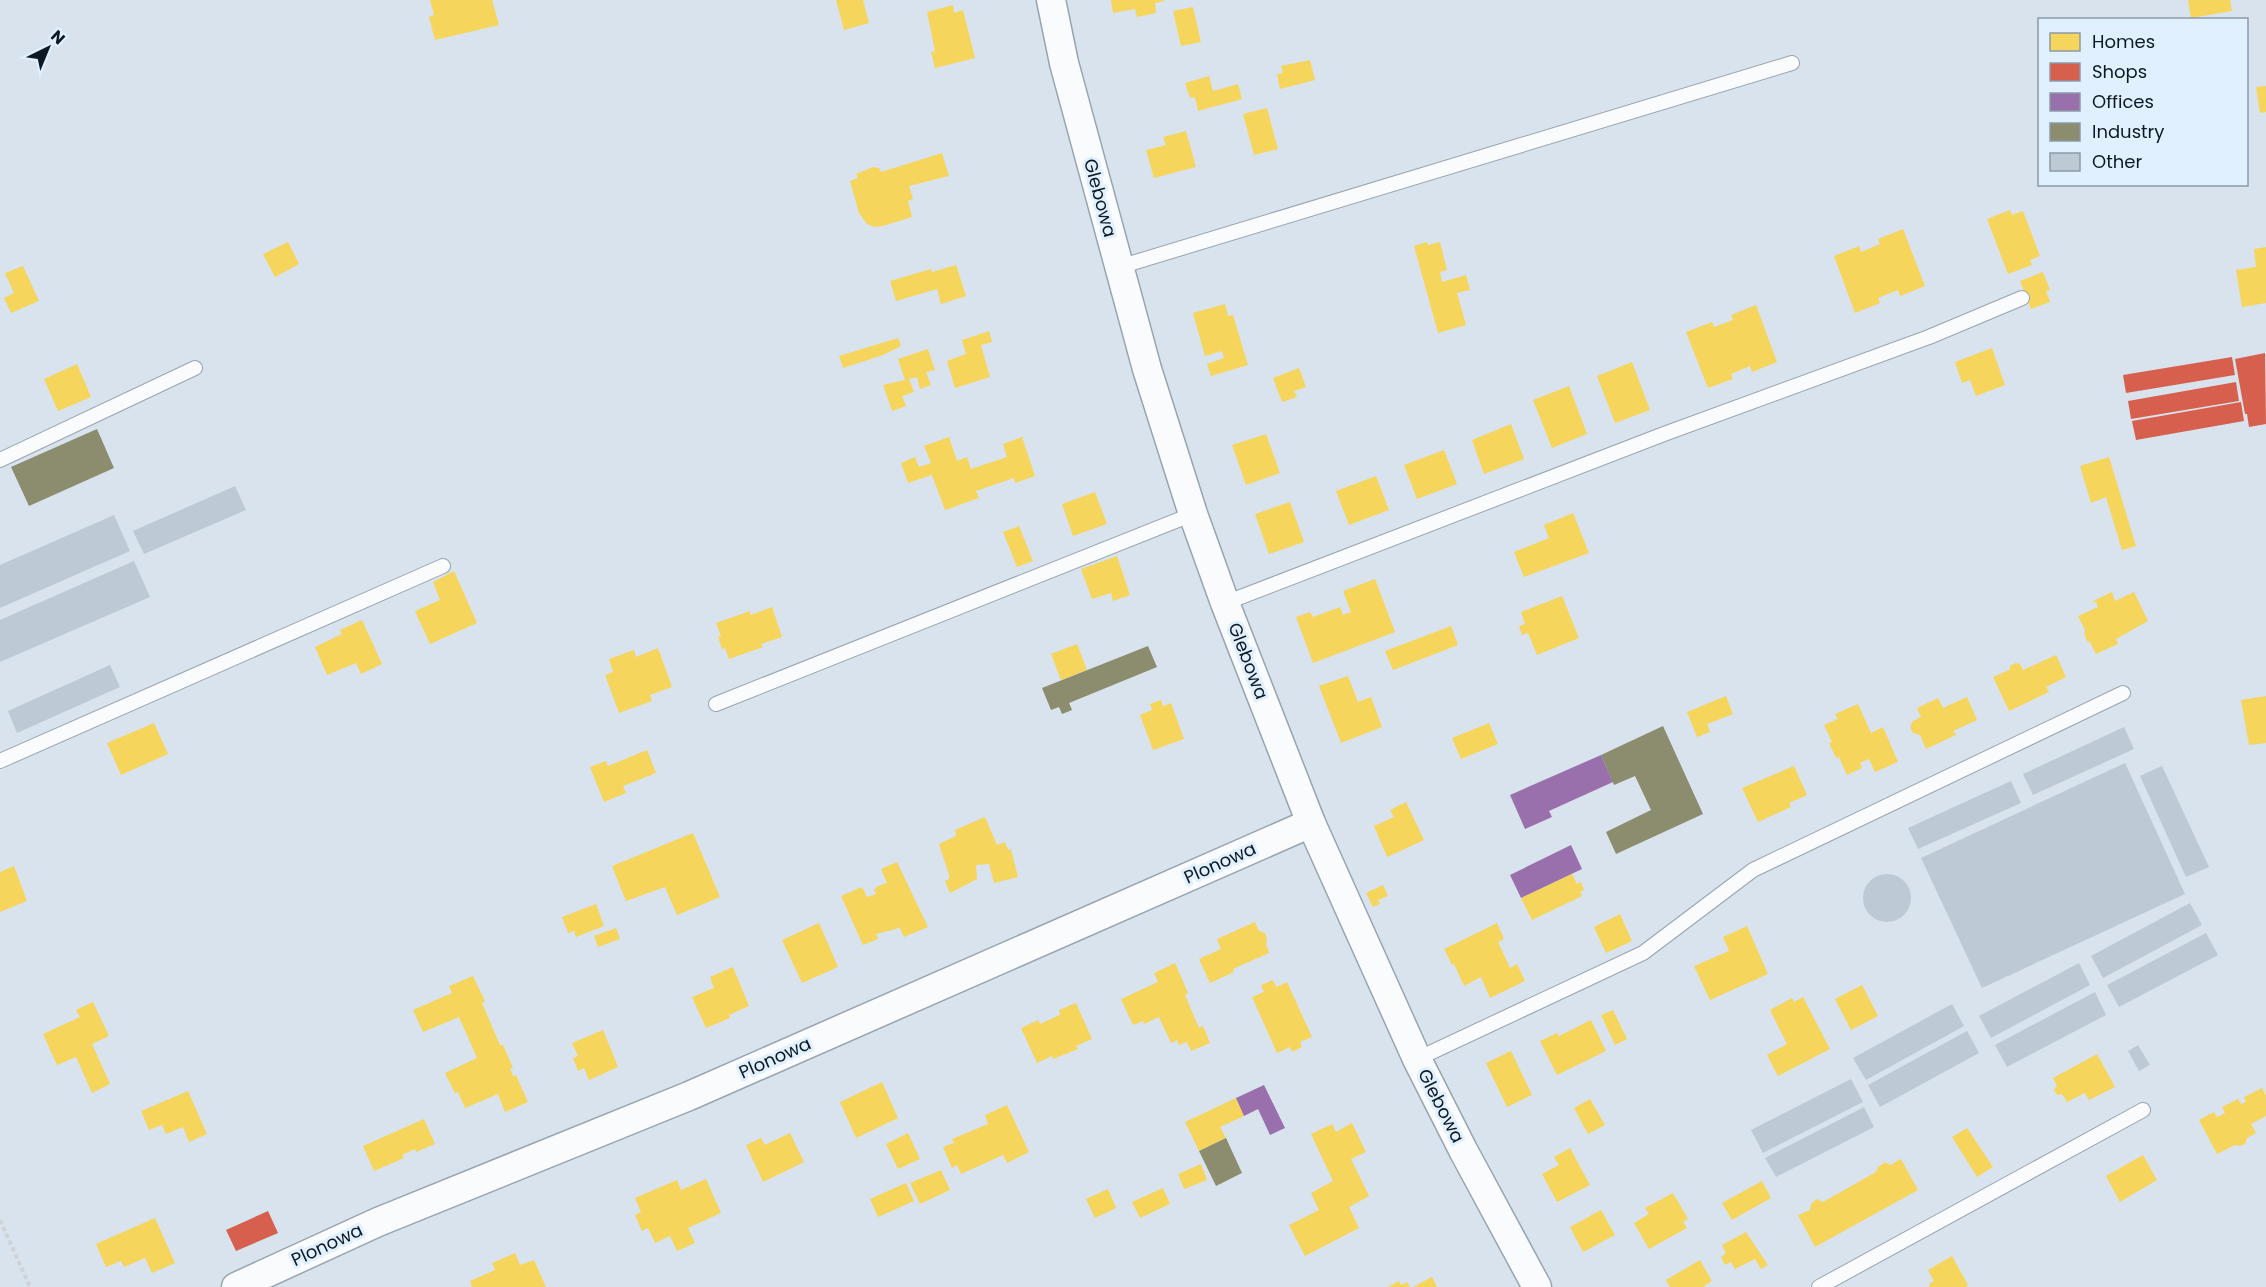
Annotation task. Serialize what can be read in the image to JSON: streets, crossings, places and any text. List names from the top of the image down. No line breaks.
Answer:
{"streets":{"street":["Glebowa","Plonowa"]},"crossings":[["Glebowa","Plonowa"]],"legend":["Homes","Shops","Offices","Industry","Other"],"north":"top right"}
